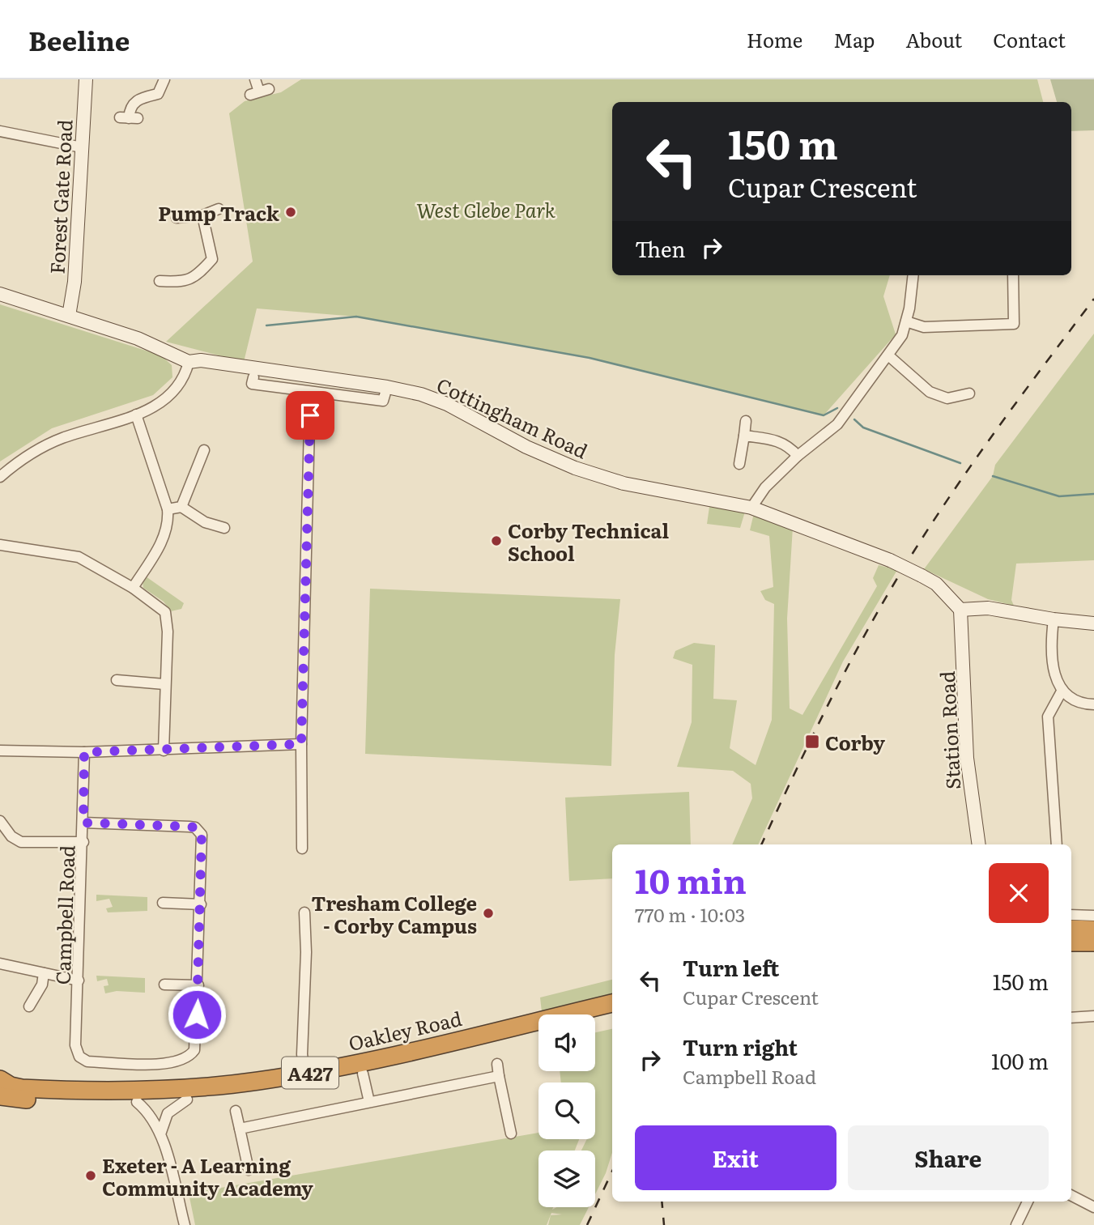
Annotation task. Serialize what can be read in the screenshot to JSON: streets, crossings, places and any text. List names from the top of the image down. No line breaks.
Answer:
{"streets":{"highway":["Oakley Road","A427"],"street":["Forest Gate Road","Cottingham Road","Station Road","Campbell Road"]},"crossings":[["Forest Gate Road","Cottingham Road"],["Cottingham Road","Station Road"]],"parks":["West Glebe Park"],"places":{"other":["Pump Track","Corby Technical School","Tresham College - Corby Campus","Exeter - A Learning Community Academy"],"transit":["Corby"]},"page":{"header":"Beeline","nav":["Home","Map","About","Contact"],"turn":["150 m","Cupar Crescent"],"then":"Then","heading":["10 min","770 m · 10:03"],"list":[{"name":"Turn left","note":"Cupar Crescent","value":"150 m"},{"name":"Turn right","note":"Campbell Road","value":"100 m"}],"buttons":["Exit","Share"]}}
